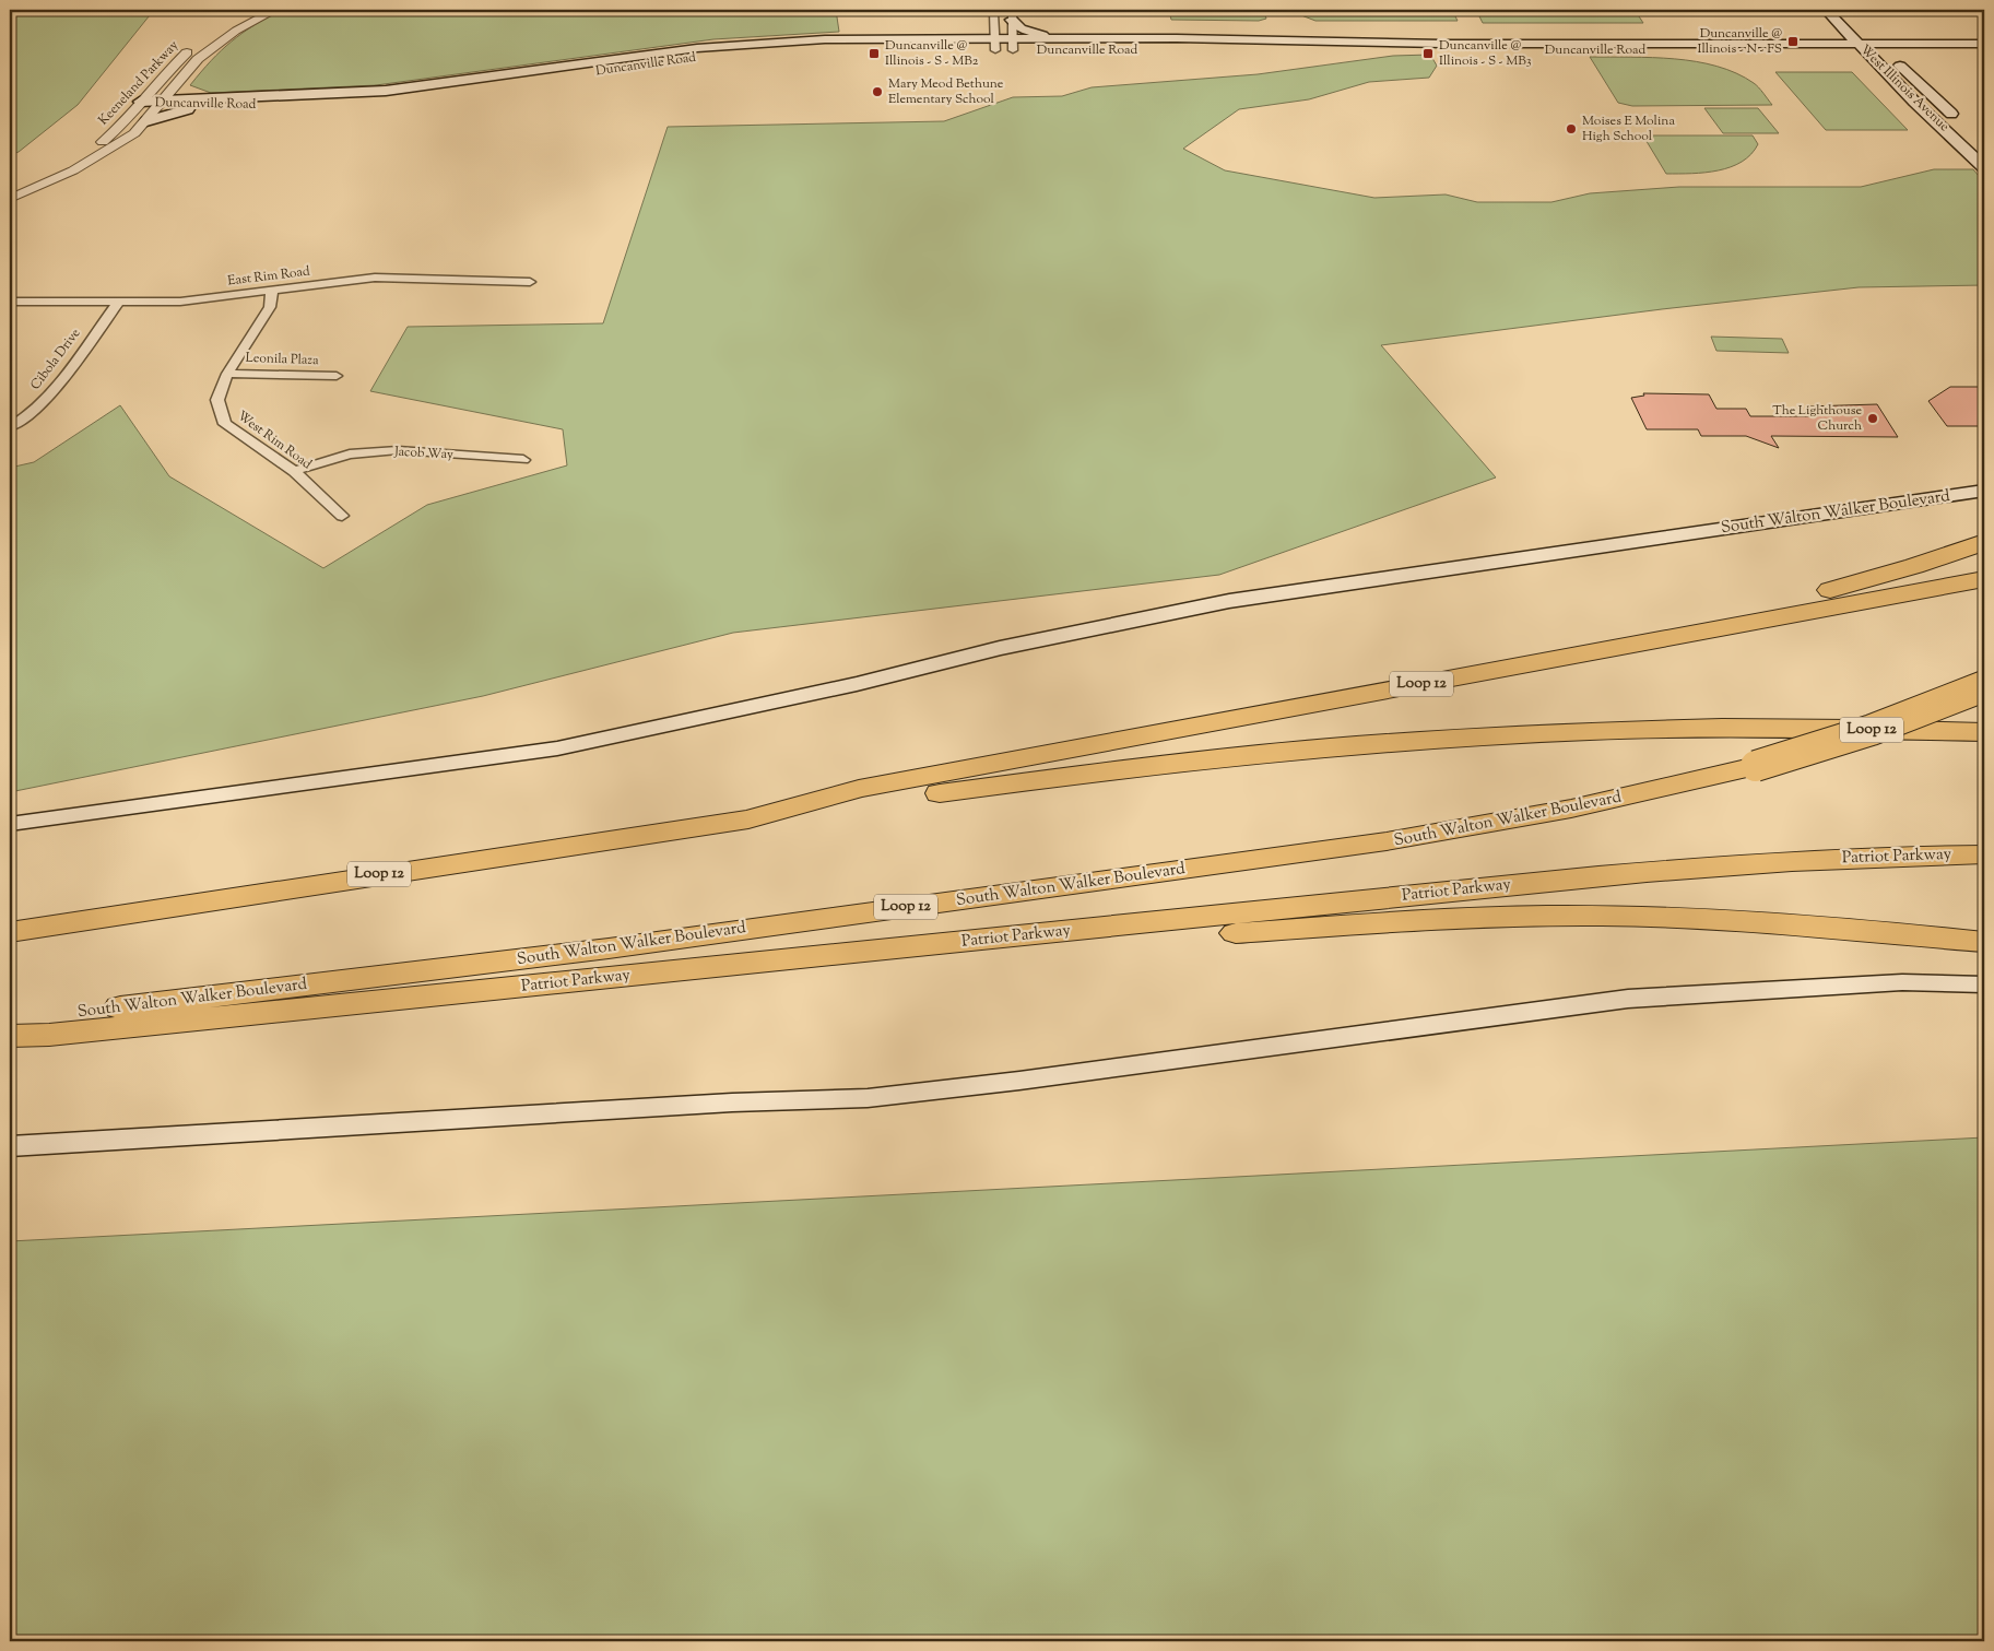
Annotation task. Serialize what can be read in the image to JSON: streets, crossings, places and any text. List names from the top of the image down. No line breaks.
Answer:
{"streets":{"highway":["South Walton Walker Boulevard","Loop 12","Patriot Parkway"],"main road":["Duncanville Road","West Illinois Avenue"],"street":["Keeneland Parkway","East Rim Road","Cibola Drive","Leonila Plaza","West Rim Road","Jacob Way"]},"crossings":[["Duncanville Road","Keeneland Parkway"],["Duncanville Road","West Illinois Avenue"],["East Rim Road","Cibola Drive"],["East Rim Road","West Rim Road"],["Leonila Plaza","West Rim Road"],["West Rim Road","Jacob Way"]],"places":{"transit":["Duncanville @ Illinois - N - FS","Duncanville @ Illinois - S - MB2","Duncanville @ Illinois - S - MB3"],"other":["Mary Meod Bethune Elementary School","Moises E Molina High School","The Lighthouse Church"]}}
